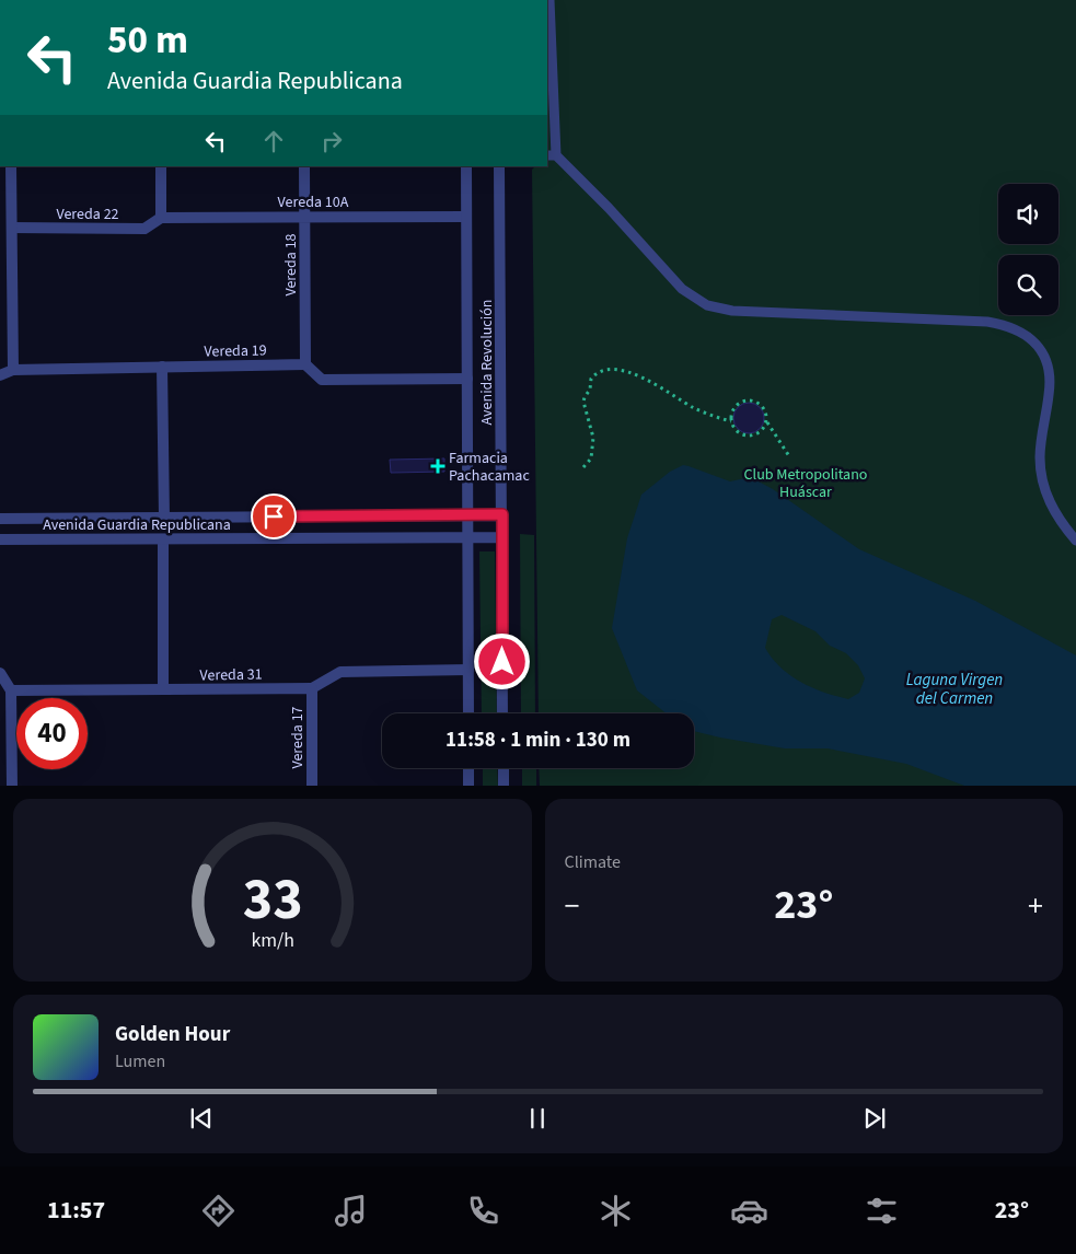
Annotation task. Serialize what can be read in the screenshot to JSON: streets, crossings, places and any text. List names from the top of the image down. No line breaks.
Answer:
{"streets":{"street":["Vereda 10A","Vereda 22","Vereda 18","Vereda 19","Avenida Revolución","Avenida Guardia Republicana","Vereda 31","Vereda 17"]},"crossings":[["Vereda 10A","Vereda 22"],["Vereda 10A","Vereda 18"],["Vereda 10A","Avenida Revolución"],["Vereda 18","Vereda 19"],["Avenida Revolución","Avenida Guardia Republicana"],["Avenida Revolución","Vereda 31"],["Vereda 31","Vereda 17"]],"water":["Laguna Virgen del Carmen"],"parks":["Club Metropolitano Huáscar"],"places":{"health":["Farmacia Pachacamac"]},"page":{"turn":["50 m","Avenida Guardia Republicana"],"limit":"40","trip":"11:58 · 1 min · 130 m","tile":"Climate","heat":["−","23°","+"],"song":["Golden Hour","Lumen"],"tabs":["11:57","23°"],"gauge":["33","km/h"]}}
